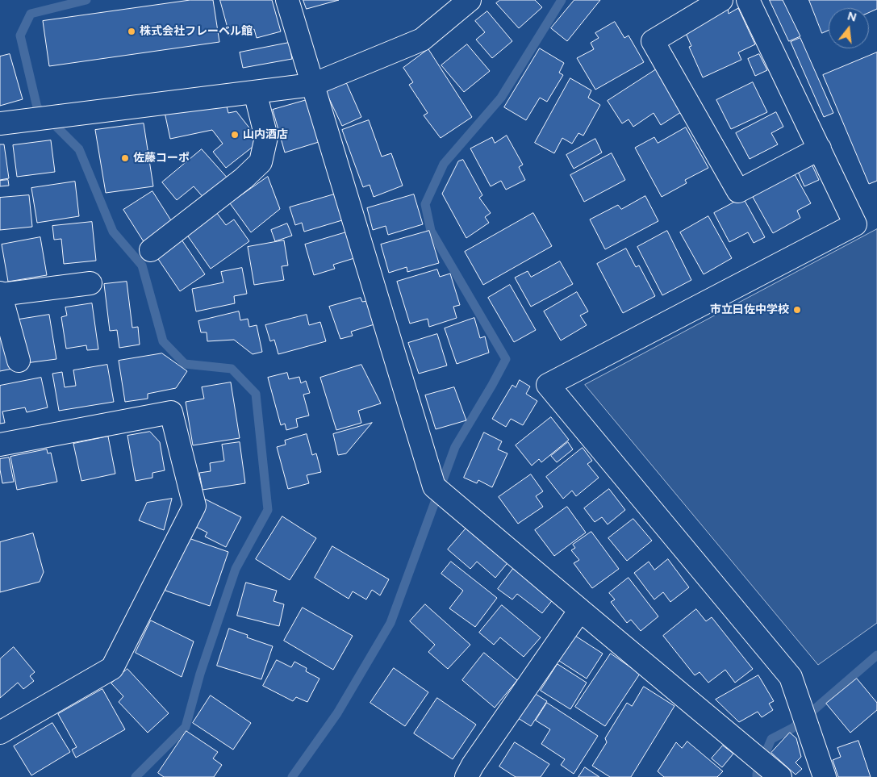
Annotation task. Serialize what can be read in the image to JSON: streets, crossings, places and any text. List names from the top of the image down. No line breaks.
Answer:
{"places":["株式会社フレーベル館","山内酒店","佐藤コーポ","市立曰佐中学校"],"north":"top"}
